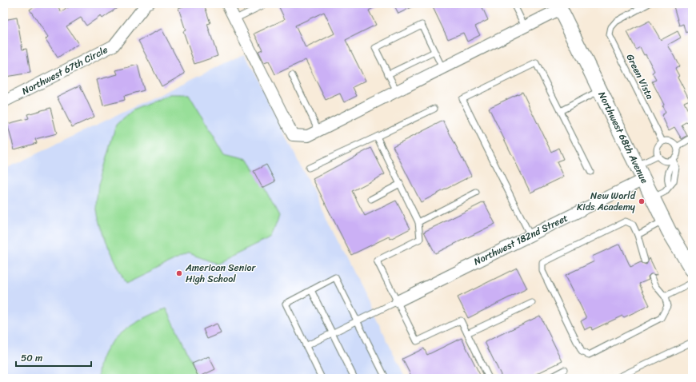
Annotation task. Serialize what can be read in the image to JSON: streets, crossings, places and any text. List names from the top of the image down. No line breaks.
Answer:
{"streets":{"street":["Northwest 67th Circle","Northwest 68th Avenue","Northwest 182nd Street"],"lane":["Green Vista"]},"crossings":[["Northwest 68th Avenue","Northwest 182nd Street"]],"places":["New World Kids Academy","American Senior High School"],"scale_bar":"50 m"}
